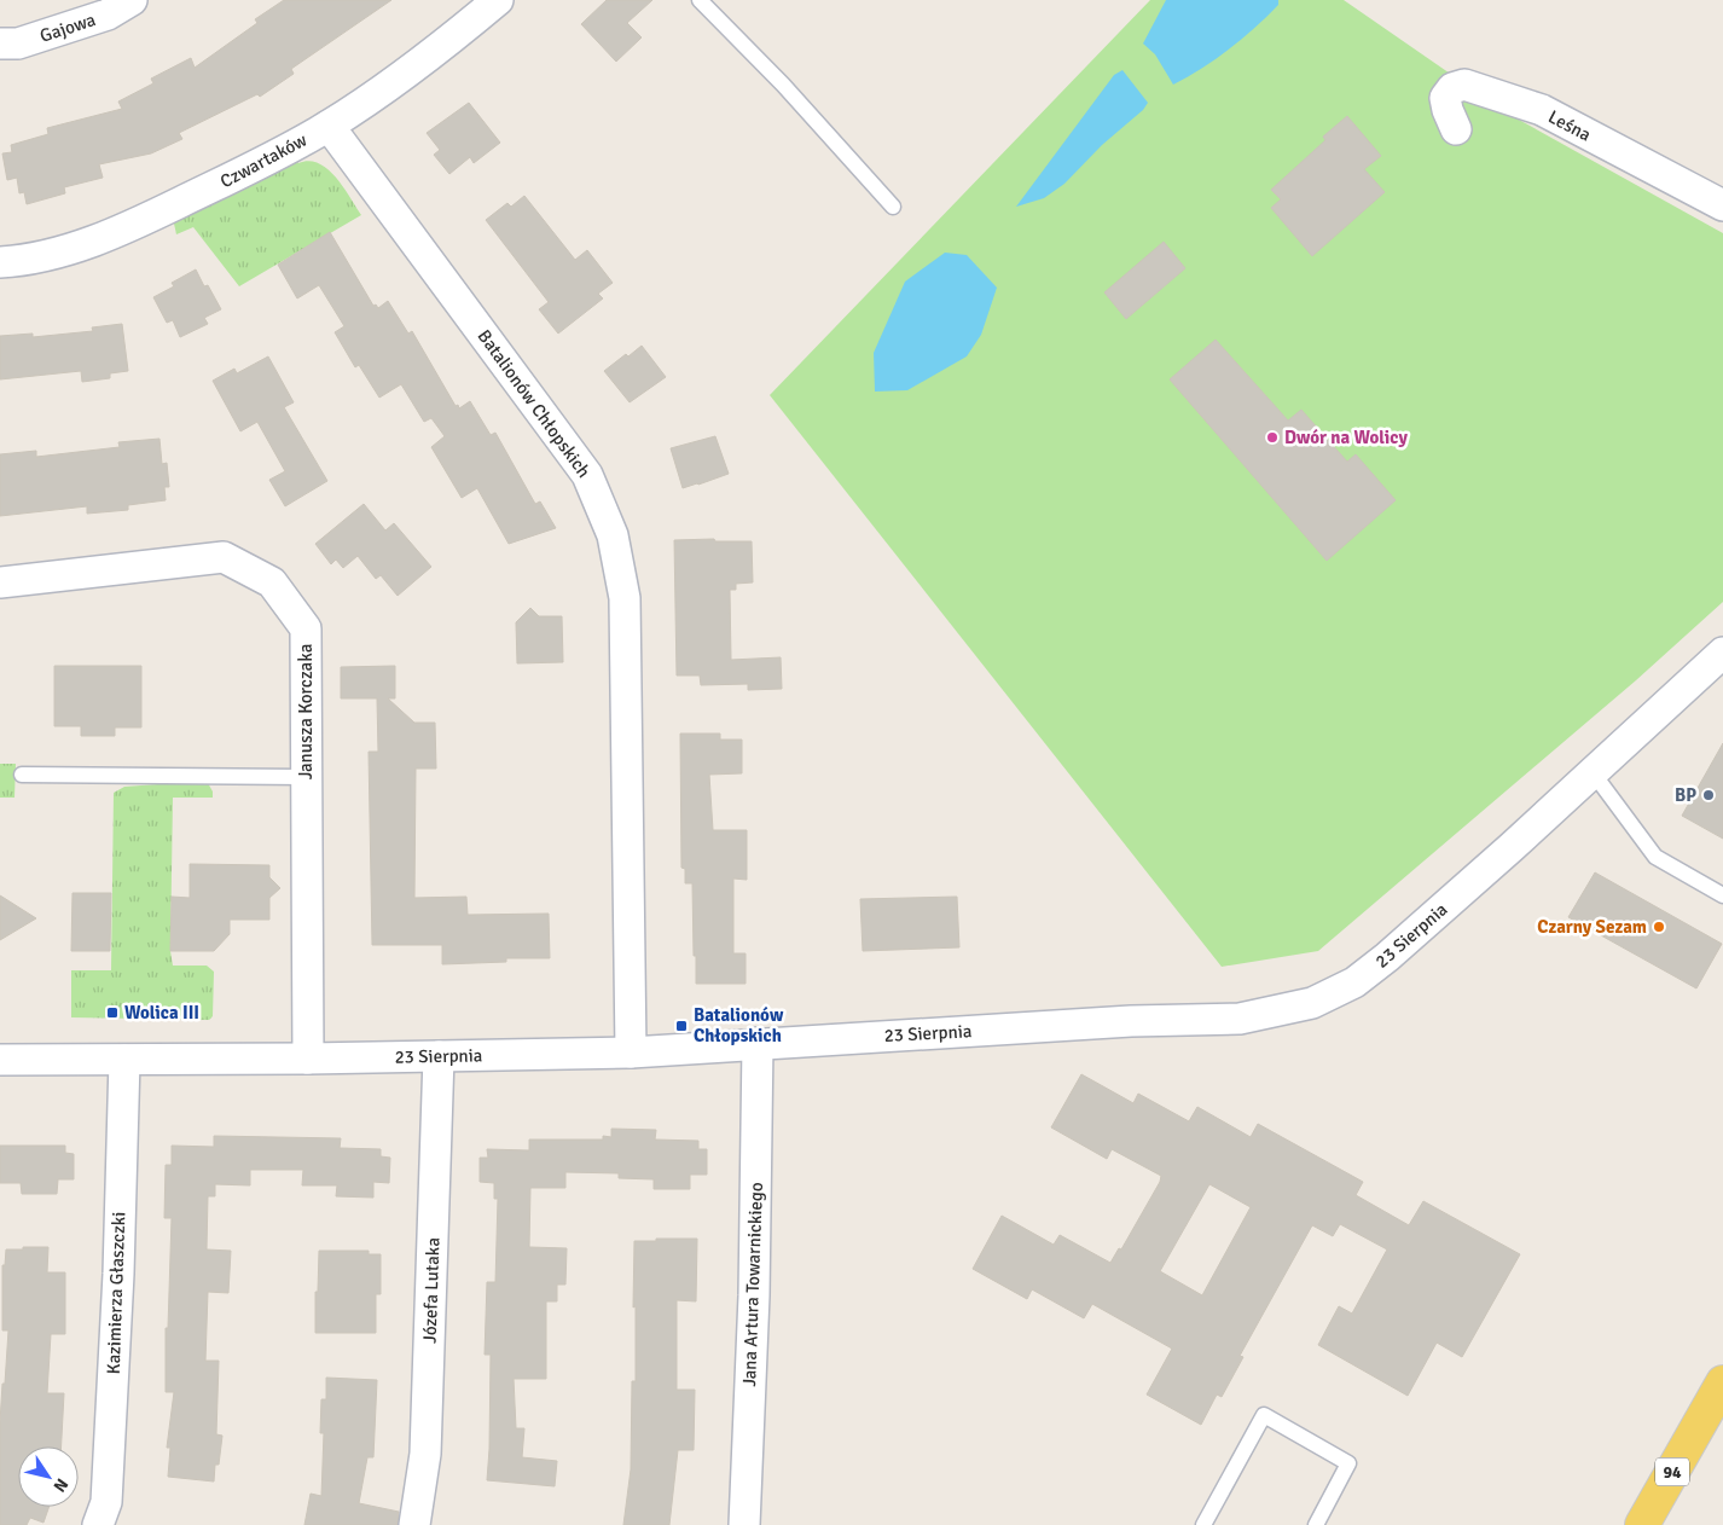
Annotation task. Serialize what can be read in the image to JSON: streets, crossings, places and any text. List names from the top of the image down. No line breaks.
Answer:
{"streets":{"main road":["94"],"street":["Gajowa","Leśna","Czwartaków","Batalionów Chłopskich","Janusza Korczaka","23 Sierpnia","Jana Artura Towarnickiego","Józefa Lutaka","Kazimierza Głaszczki"]},"crossings":[["Czwartaków","Batalionów Chłopskich"],["Batalionów Chłopskich","23 Sierpnia"],["Janusza Korczaka","23 Sierpnia"],["23 Sierpnia","Jana Artura Towarnickiego"],["23 Sierpnia","Józefa Lutaka"],["23 Sierpnia","Kazimierza Głaszczki"]],"places":{"other":["Dwór na Wolicy","BP","Czarny Sezam"],"transit":["Wolica III","Batalionów Chłopskich"]},"north":"bottom right"}
